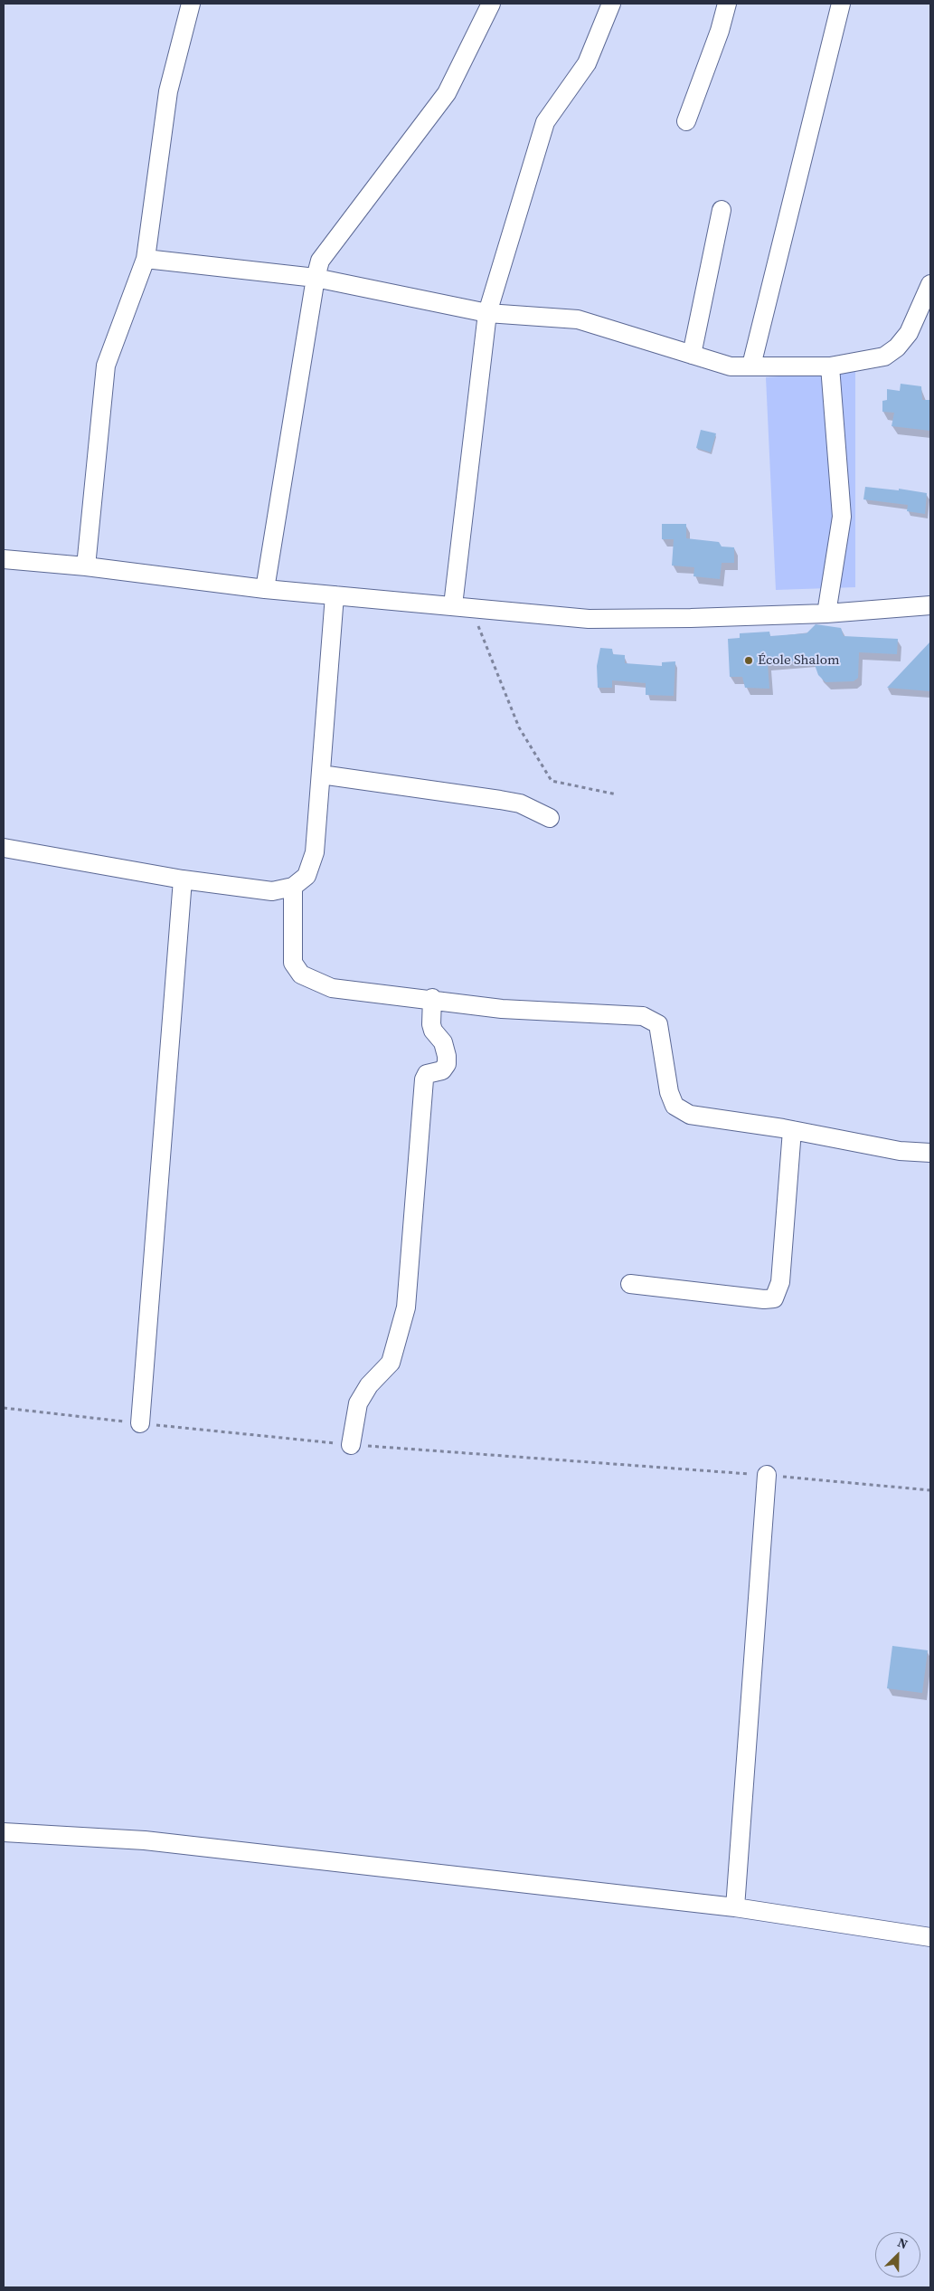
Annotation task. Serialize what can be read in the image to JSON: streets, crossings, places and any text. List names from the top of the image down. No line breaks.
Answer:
{"places":["École Shalom"],"north":"top right"}
